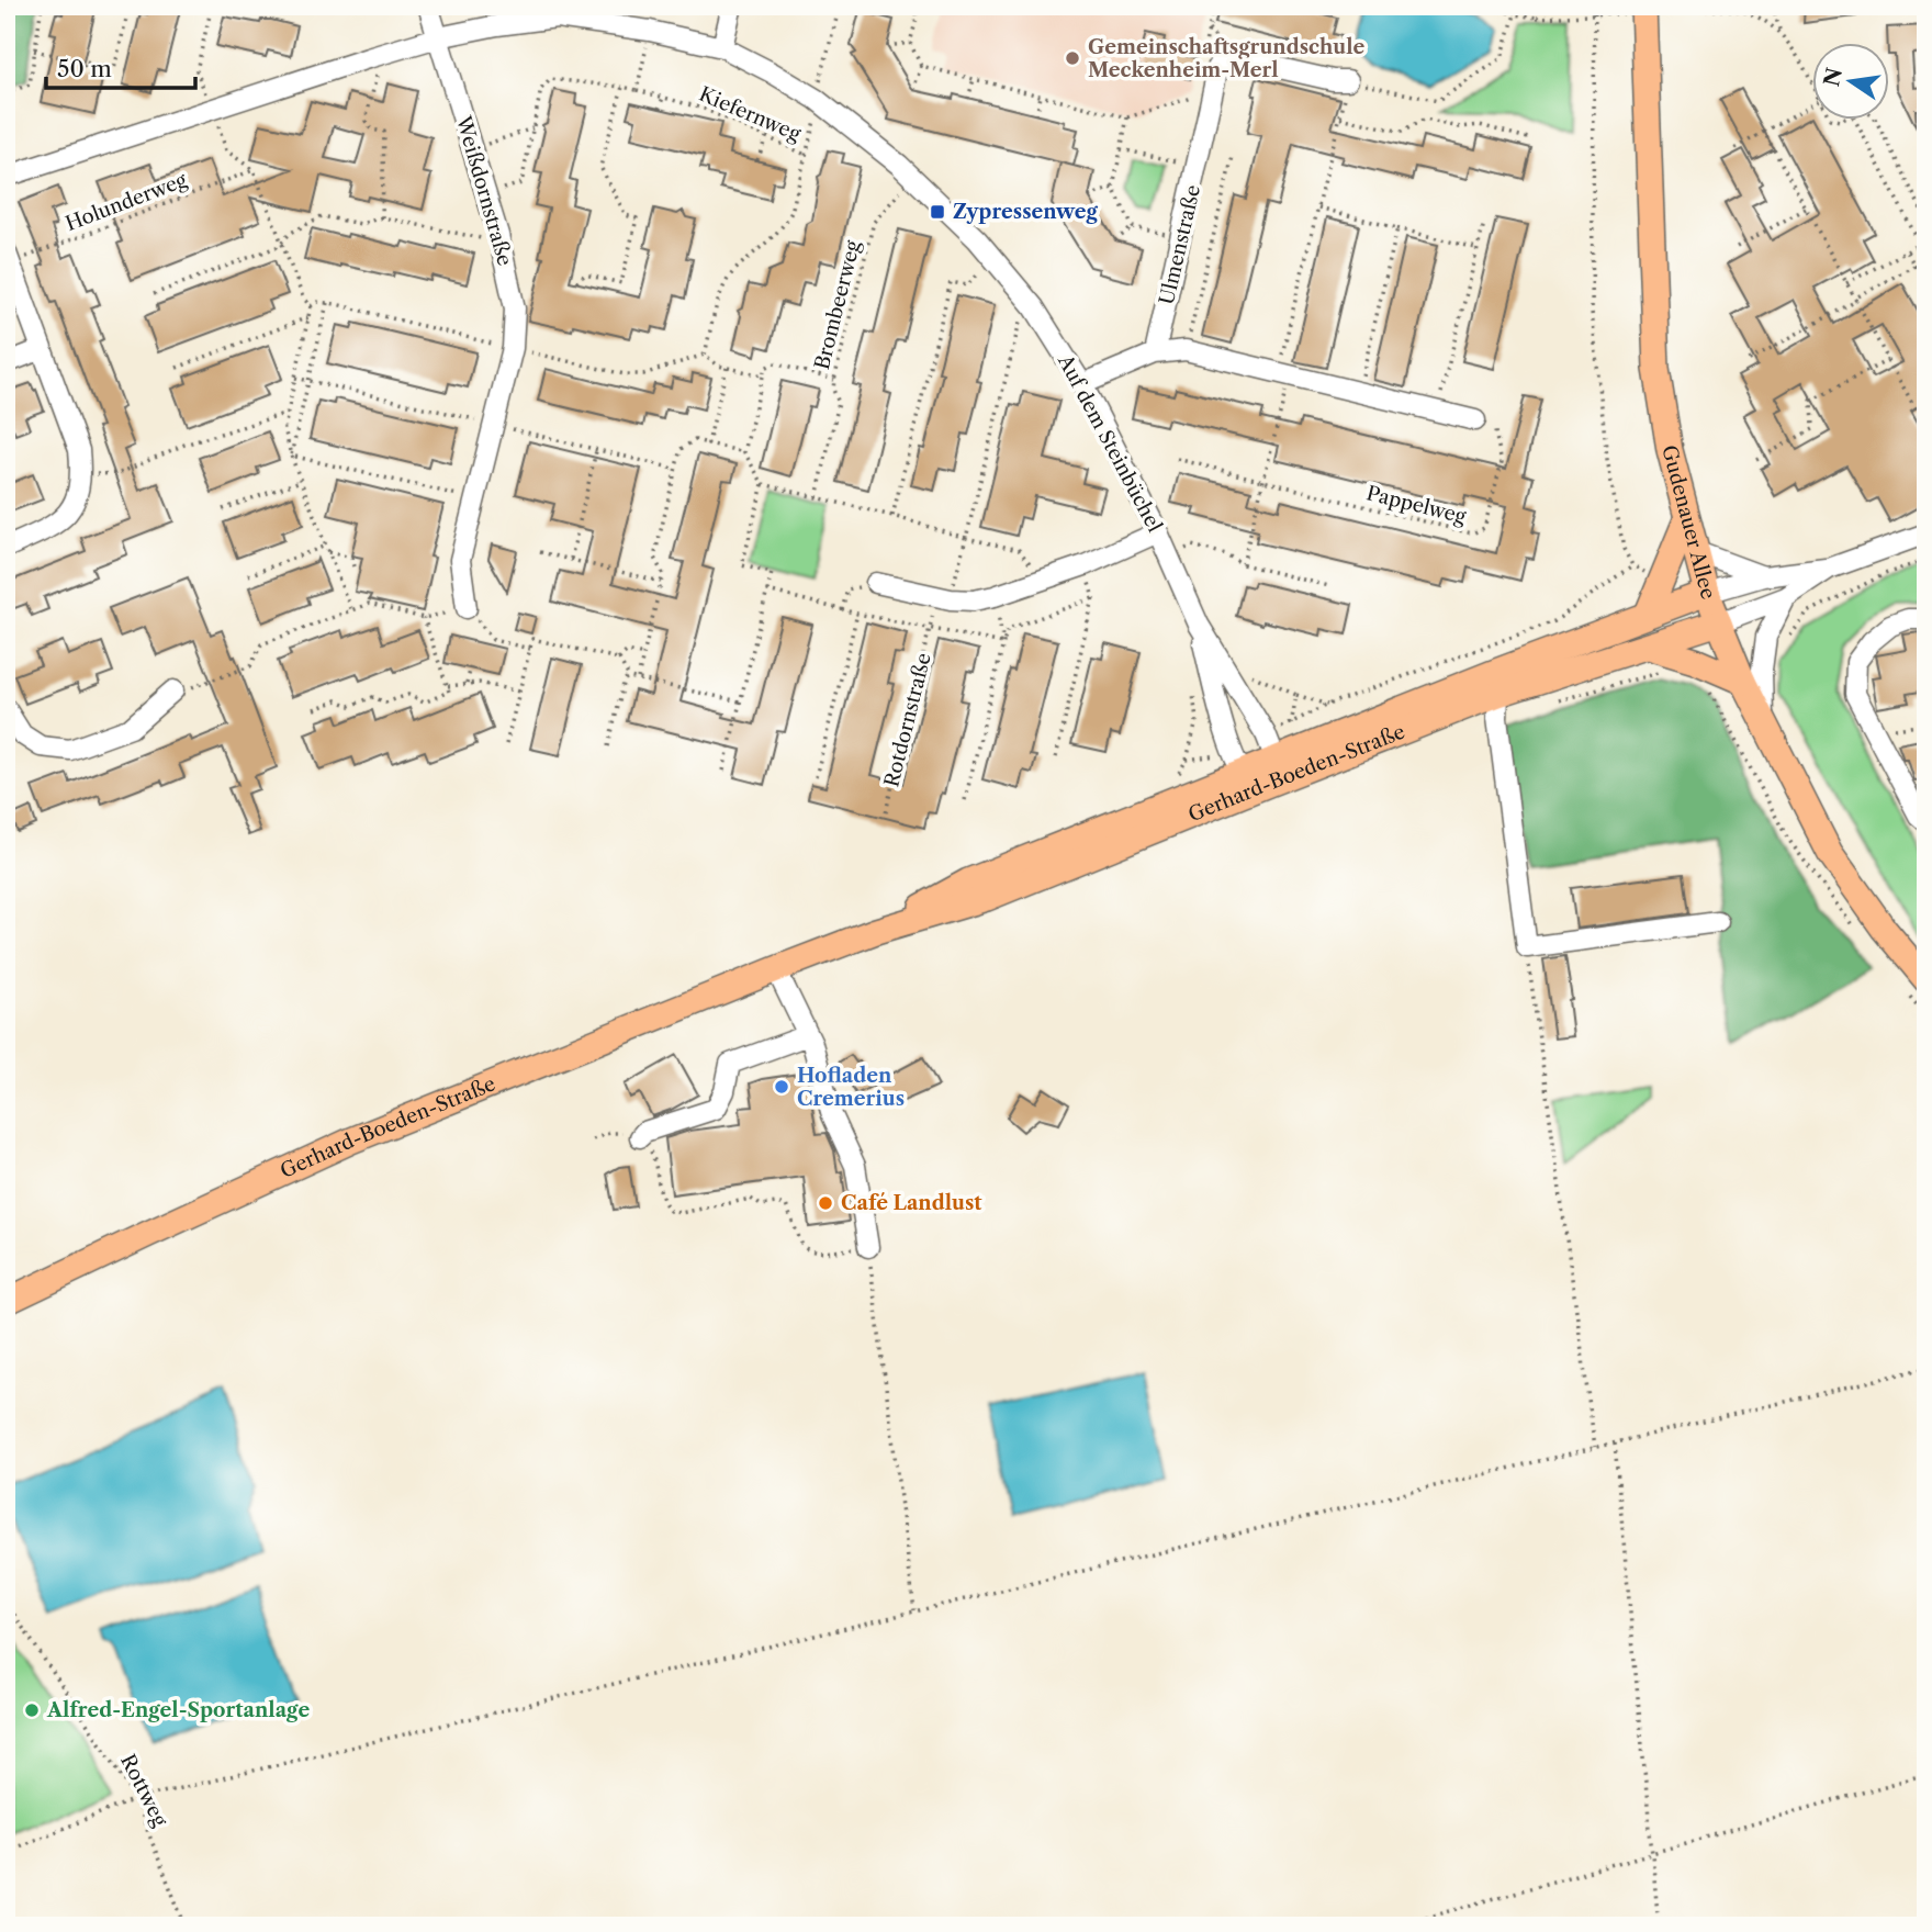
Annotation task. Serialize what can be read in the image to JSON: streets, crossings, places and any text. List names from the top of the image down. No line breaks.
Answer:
{"streets":{"main road":["Gudenauer Allee","Gerhard-Boeden-Straße"],"street":["Weißdornstraße","Ulmenstraße","Auf dem Steinbüchel"],"path":["Kiefernweg","Holunderweg","Brombeerweg","Pappelweg","Rotdornstraße","Rottweg"]},"crossings":[["Kiefernweg","Auf dem Steinbüchel"],["Weißdornstraße","Auf dem Steinbüchel"],["Brombeerweg","Auf dem Steinbüchel"],["Auf dem Steinbüchel","Gerhard-Boeden-Straße"],["Gudenauer Allee","Gerhard-Boeden-Straße"]],"places":{"other":["Gemeinschaftsgrundschule Meckenheim-Merl","Hofladen Cremerius","Café Landlust","Alfred-Engel-Sportanlage"],"transit":["Zypressenweg"]},"scale_bar":"50 m","north":"left"}
